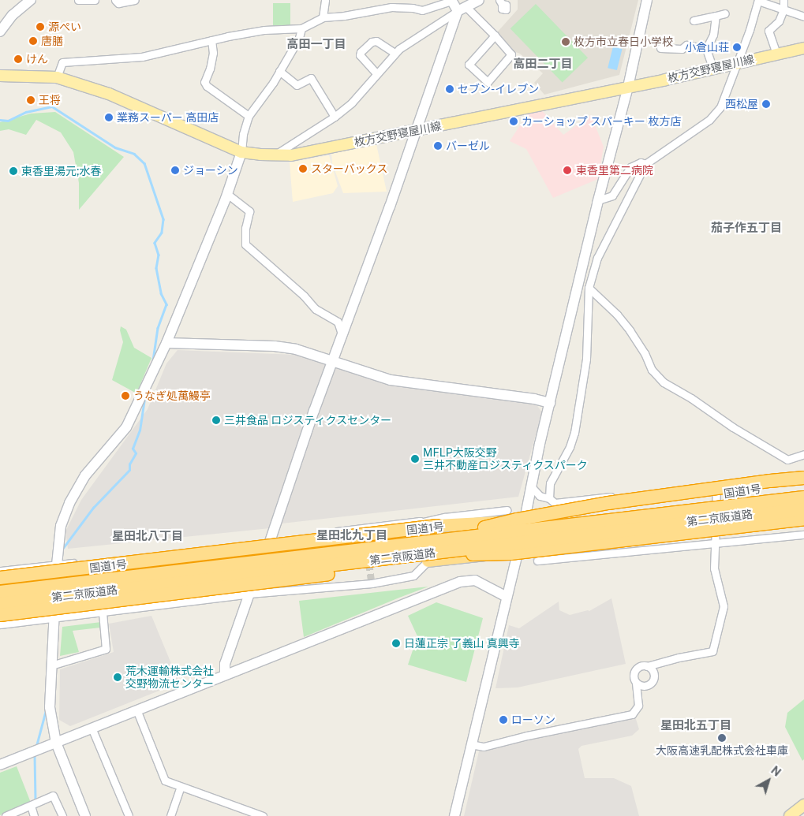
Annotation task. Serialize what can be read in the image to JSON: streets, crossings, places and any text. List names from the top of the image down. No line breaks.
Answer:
{"streets":{"highway":["国道1号","第二京阪道路"],"main road":["枚方交野寝屋川線"]},"districts":["高田一丁目","高田二丁目","茄子作五丁目","星田北九丁目","星田北八丁目","星田北五丁目"],"places":["源ぺい","唐膳","枚方市立春日小学校","小倉山荘","けん","セブン-イレブン","王将","西松屋","業務スーパー 高田店","カーショップ スパーキー 枚方店","バーゼル","スターバックス","ジョーシン","東香里第二病院","東香里湯元;水春","うなぎ処萬鰻亭","三井食品 ロジスティクスセンター","MFLP大阪交野 三井不動産ロジスティクスパーク","日蓮正宗 了義山 真興寺","荒木運輸株式会社 交野物流センター","ローソン","大阪高速乳配株式会社車庫"],"north":"top right"}
